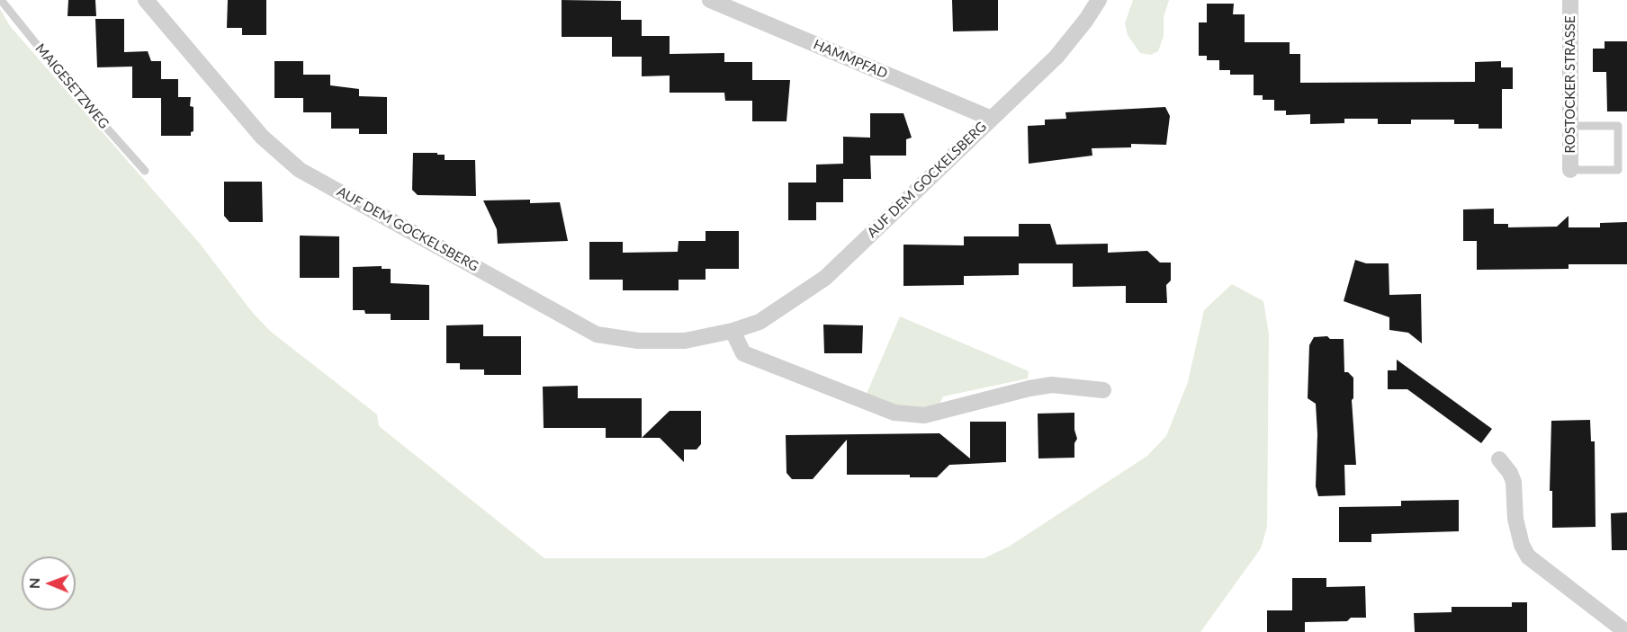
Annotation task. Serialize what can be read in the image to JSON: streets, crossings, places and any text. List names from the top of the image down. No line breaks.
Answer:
{"streets":{"street":["HAMMPFAD","ROSTOCKER STRASSE","AUF DEM GOCKELSBERG"],"lane":["MAIGESETZWEG"]},"crossings":[["HAMMPFAD","AUF DEM GOCKELSBERG"]],"north":"left"}
